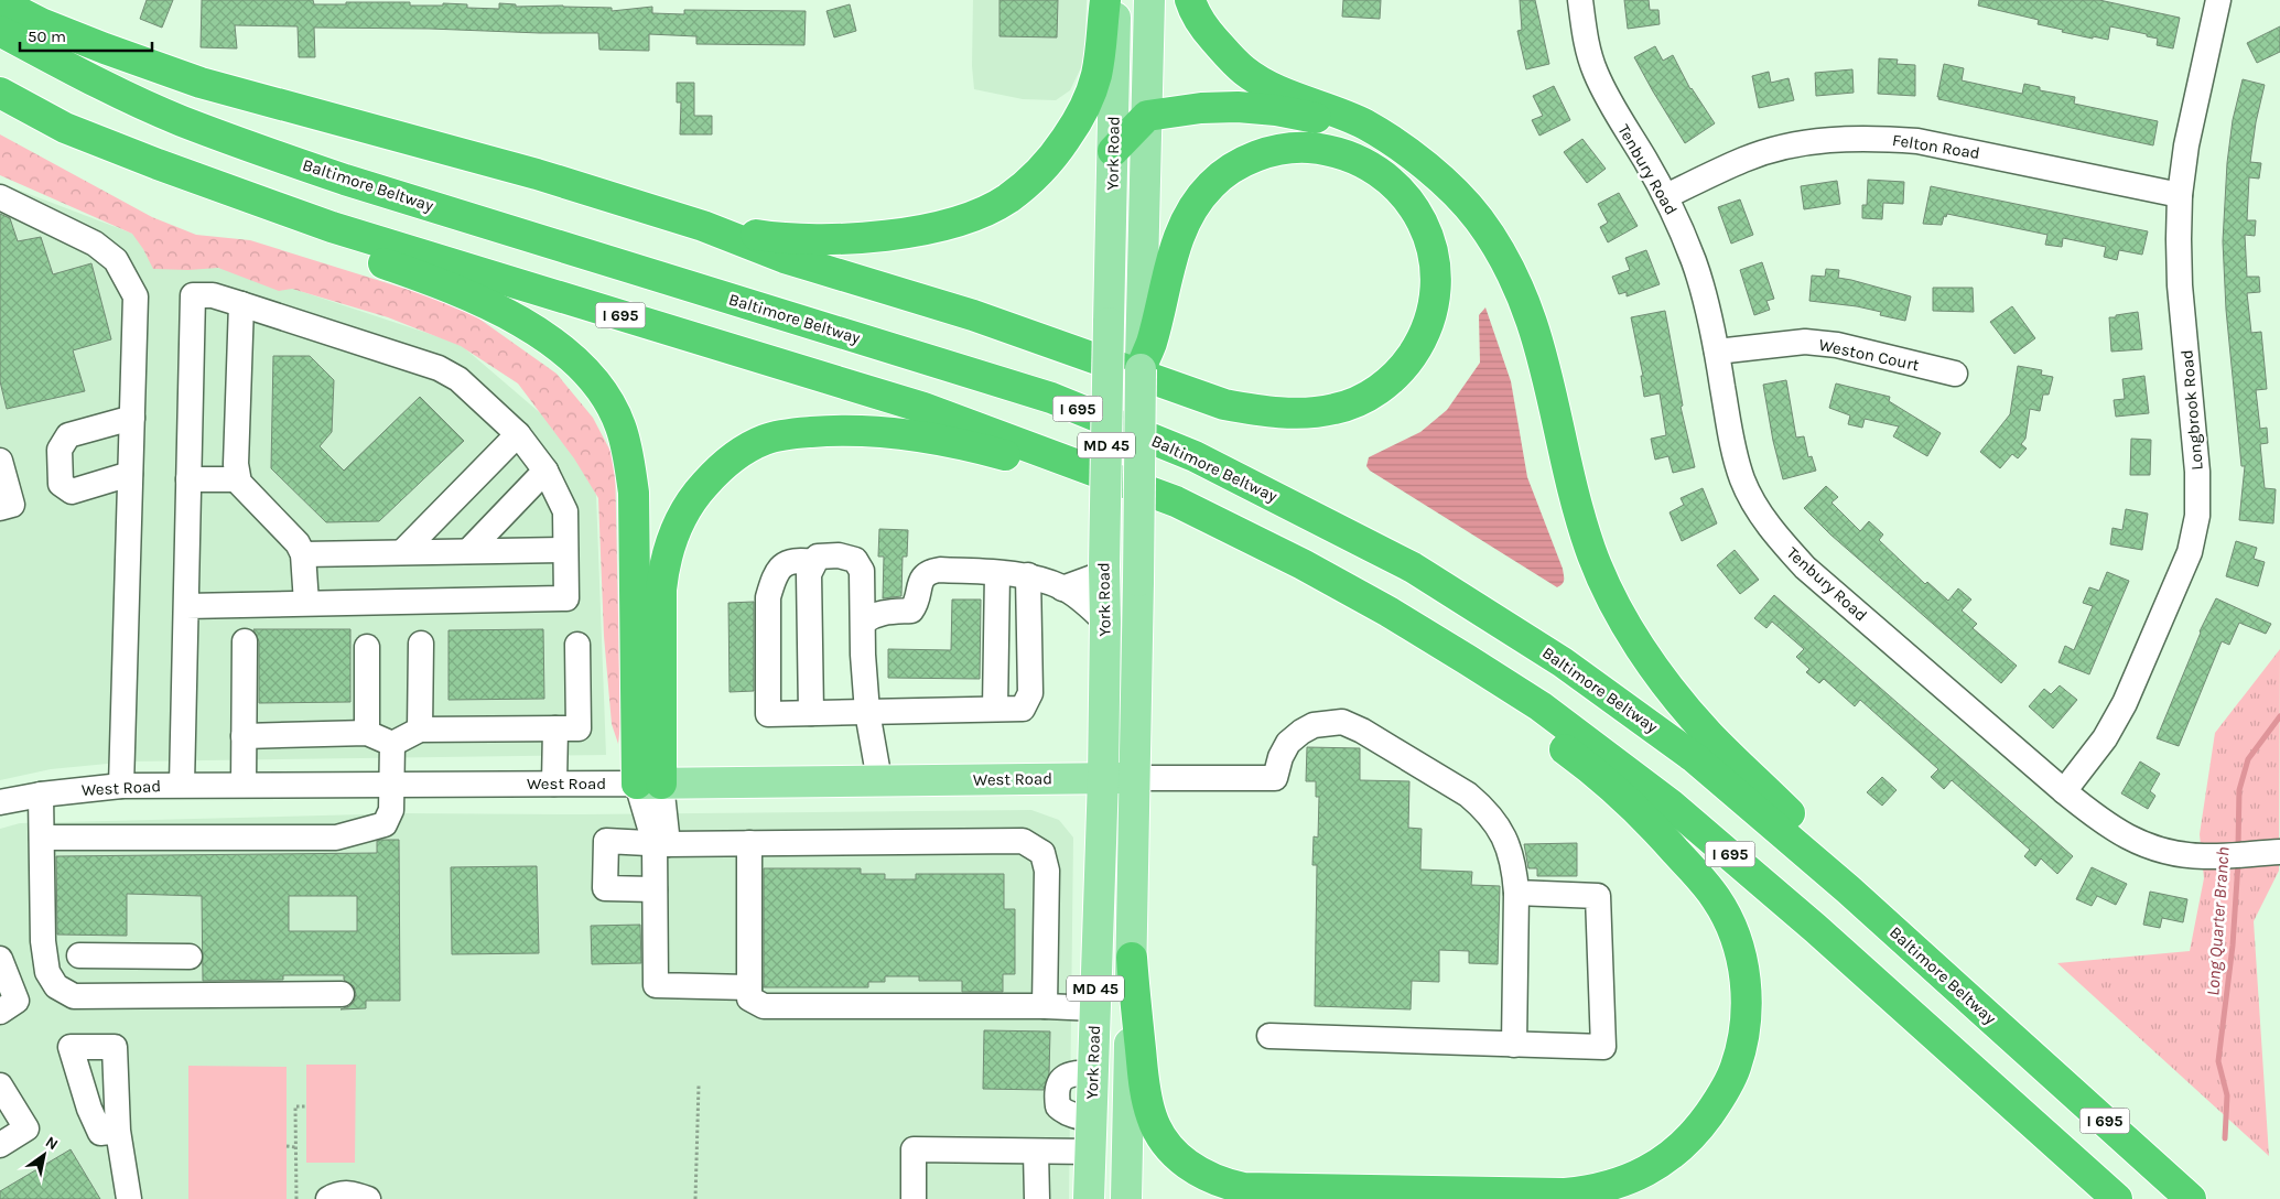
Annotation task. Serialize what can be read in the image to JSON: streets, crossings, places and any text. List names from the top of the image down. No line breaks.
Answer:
{"streets":{"highway":["Baltimore Beltway","I 695"],"main road":["York Road","MD 45","West Road"],"street":["Felton Road","Tenbury Road","Weston Court","Longbrook Road"]},"crossings":[["Felton Road","Tenbury Road"],["Felton Road","Longbrook Road"],["York Road","West Road"],["Tenbury Road","Weston Court"],["Tenbury Road","Longbrook Road"]],"water":["Long Quarter Branch"],"scale_bar":"50 m","north":"top right"}
